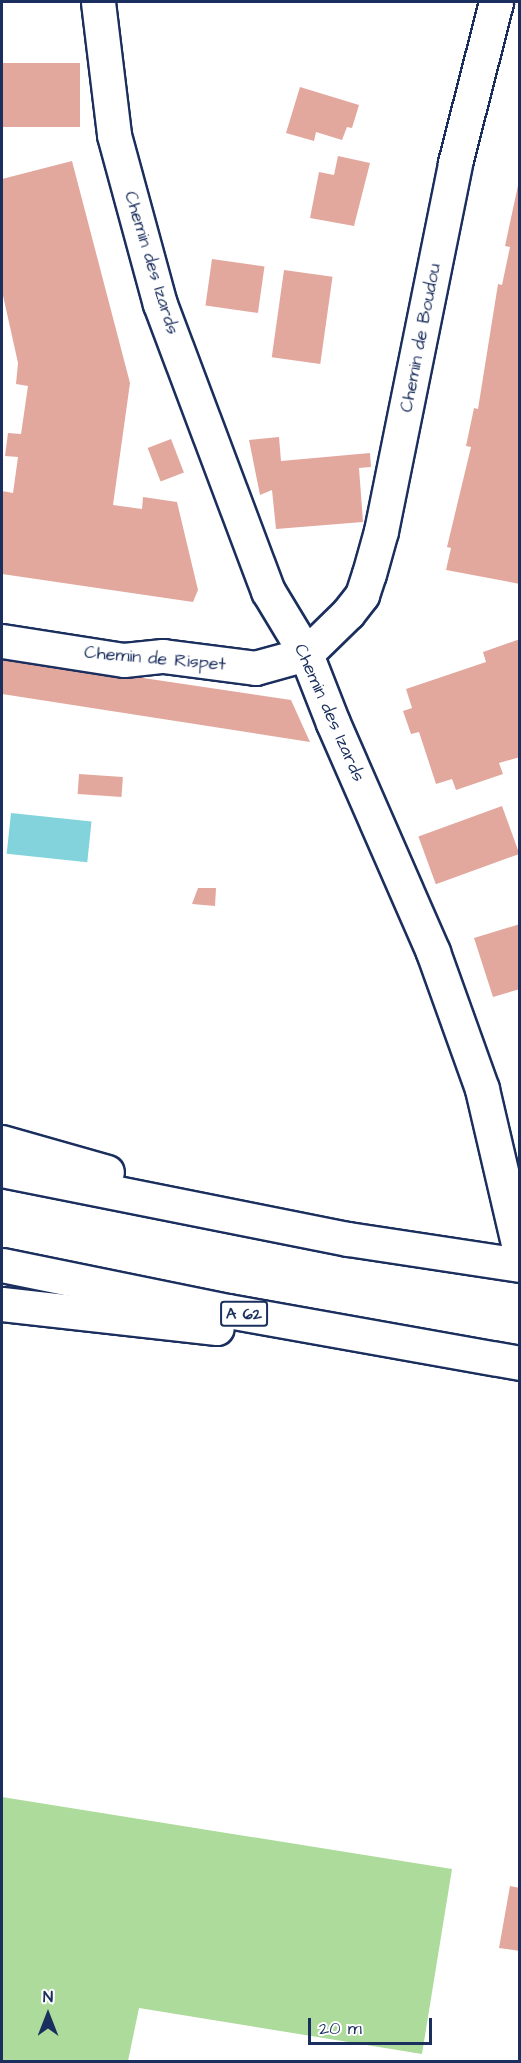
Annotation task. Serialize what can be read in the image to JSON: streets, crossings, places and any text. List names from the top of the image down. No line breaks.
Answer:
{"streets":{"main road":["Chemin des Izards","Chemin de Boudou","Chemin de Rispet","A 62"]},"crossings":[["Chemin des Izards","Chemin de Boudou"],["Chemin des Izards","Chemin de Rispet"],["Chemin de Boudou","Chemin de Rispet"]],"scale_bar":"20 m","north":"top"}
